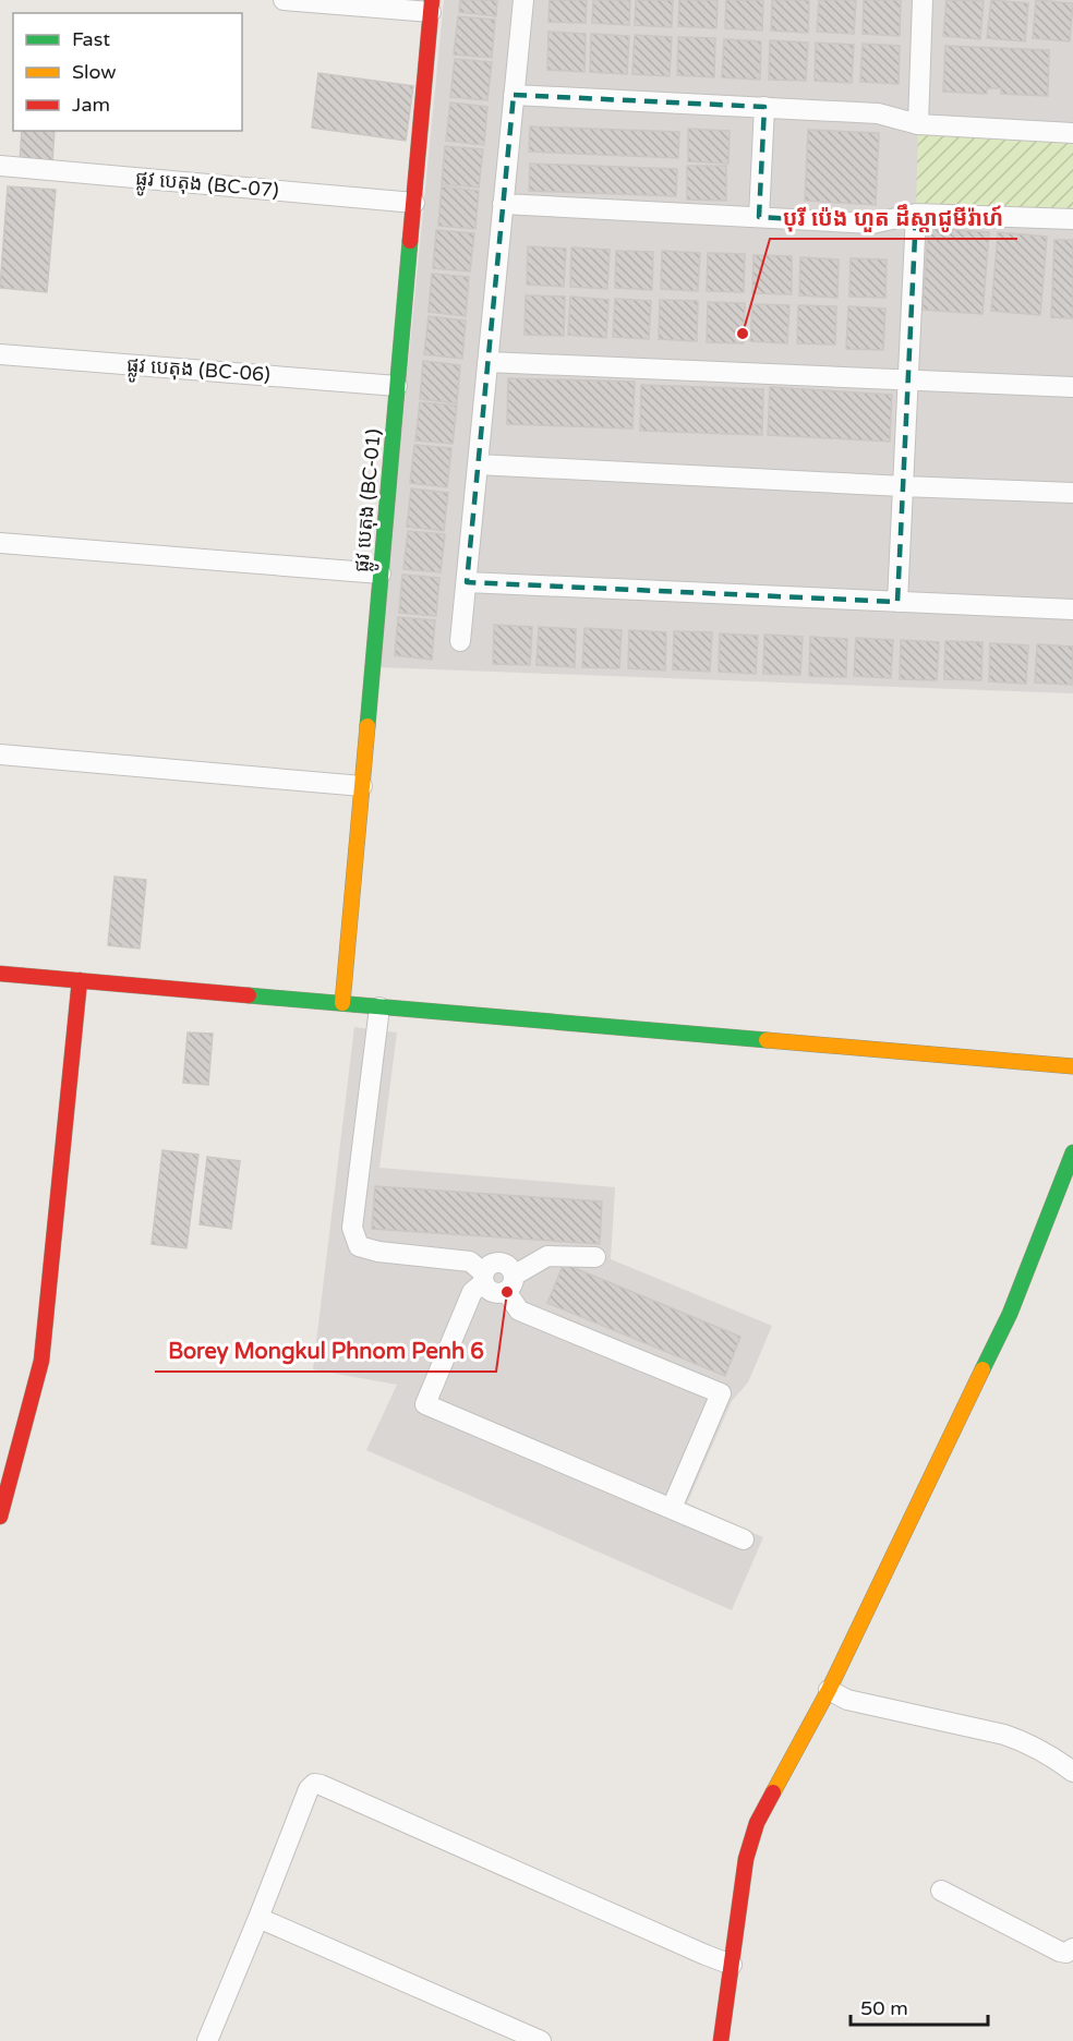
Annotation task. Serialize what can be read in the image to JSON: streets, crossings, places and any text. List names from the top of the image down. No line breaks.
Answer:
{"streets":{"street":["ផ្លូវ បេតុង (BC-07)","ផ្លូវ បេតុង (BC-06)","ផ្លូវ បេតុង (BC-01)"]},"crossings":[["ផ្លូវ បេតុង (BC-07)","ផ្លូវ បេតុង (BC-01)"],["ផ្លូវ បេតុង (BC-06)","ផ្លូវ បេតុង (BC-01)"]],"places":["បុរី ប៉េង ហួត ដឹស្តាជូមីរ៉ាហ៍","Borey Mongkul Phnom Penh 6"],"legend":["Fast","Slow","Jam"],"scale_bar":"50 m"}
